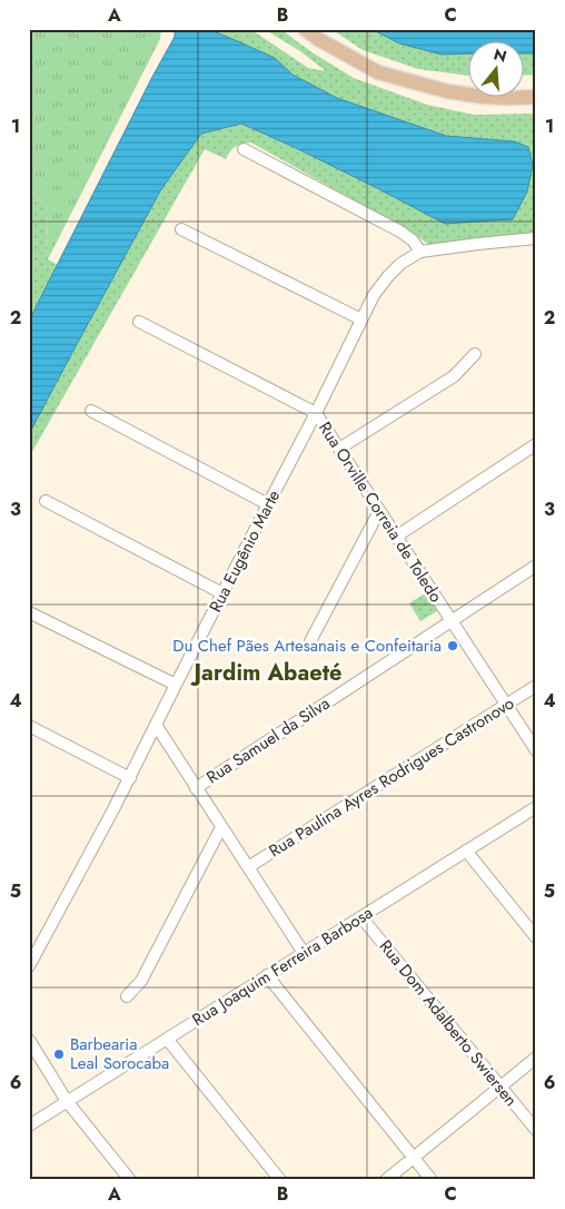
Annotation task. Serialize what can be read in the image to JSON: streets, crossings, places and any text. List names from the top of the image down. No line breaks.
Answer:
{"streets":{"street":["Rua Orville Correia de Toledo","Rua Eugênio Marte","Rua Samuel da Silva","Rua Paulina Ayres Rodrigues Castronovo","Rua Joaquim Ferreira Barbosa","Rua Dom Adalberto Swiersen"]},"crossings":[["Rua Orville Correia de Toledo","Rua Eugênio Marte"],["Rua Orville Correia de Toledo","Rua Samuel da Silva"],["Rua Orville Correia de Toledo","Rua Paulina Ayres Rodrigues Castronovo"],["Rua Joaquim Ferreira Barbosa","Rua Dom Adalberto Swiersen"]],"districts":["Jardim Abaeté"],"places":["Du Chef Pães Artesanais e Confeitaria","Barbearia Leal Sorocaba"],"north":"top","grid":{"columns":["A","B","C"],"rows":["1","2","3","4","5","6"]}}
